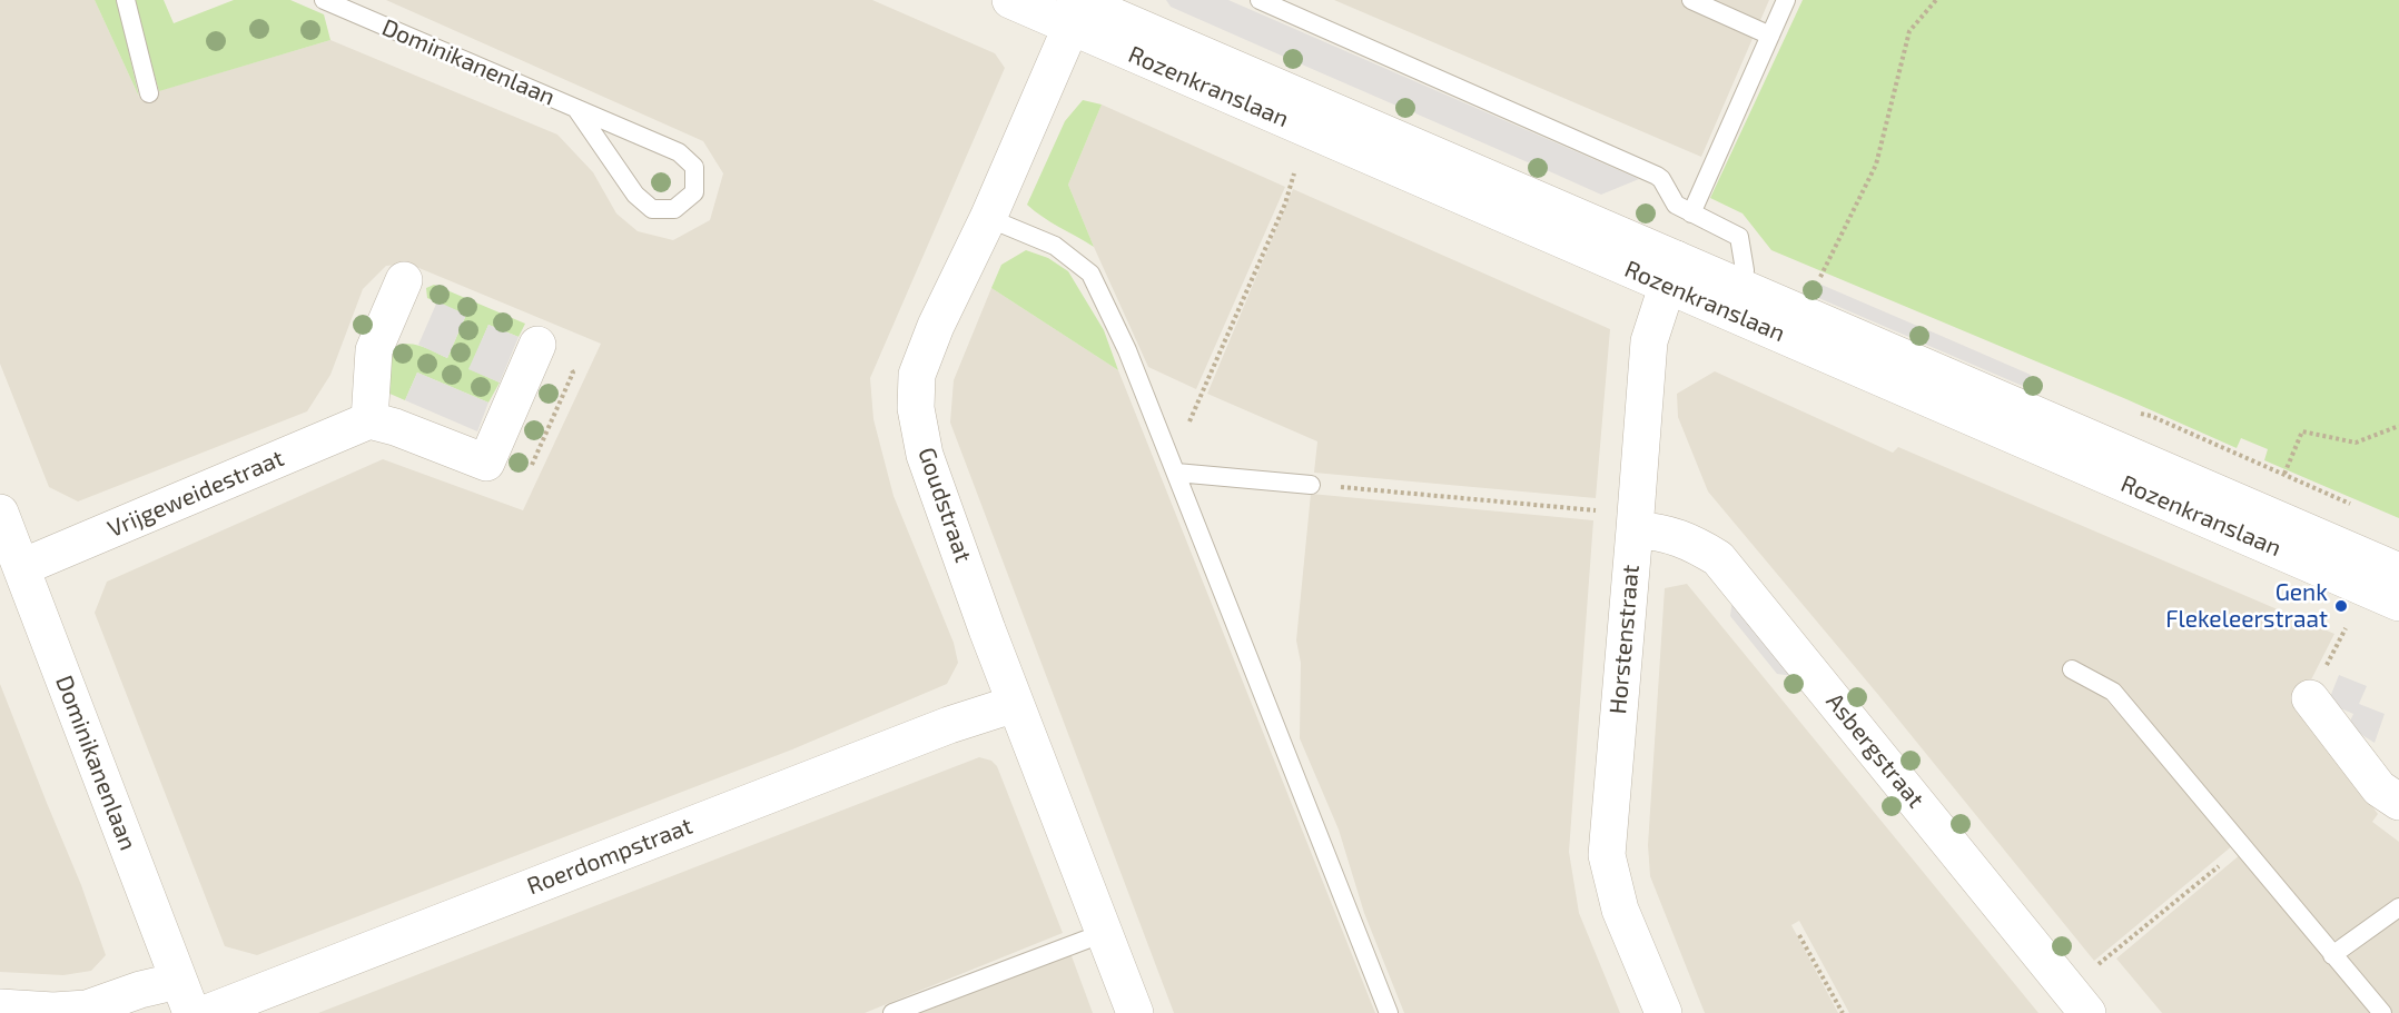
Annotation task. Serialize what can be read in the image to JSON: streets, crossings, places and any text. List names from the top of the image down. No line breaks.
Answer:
{"streets":{"street":["Dominikanenlaan","Rozenkranslaan","Vrijgeweidestraat","Goudstraat","Horstenstraat","Asbergstraat","Roerdompstraat"]},"crossings":[["Dominikanenlaan","Vrijgeweidestraat"],["Rozenkranslaan","Goudstraat"],["Rozenkranslaan","Horstenstraat"],["Goudstraat","Roerdompstraat"],["Horstenstraat","Asbergstraat"]],"places":["Genk Flekeleerstraat"]}
